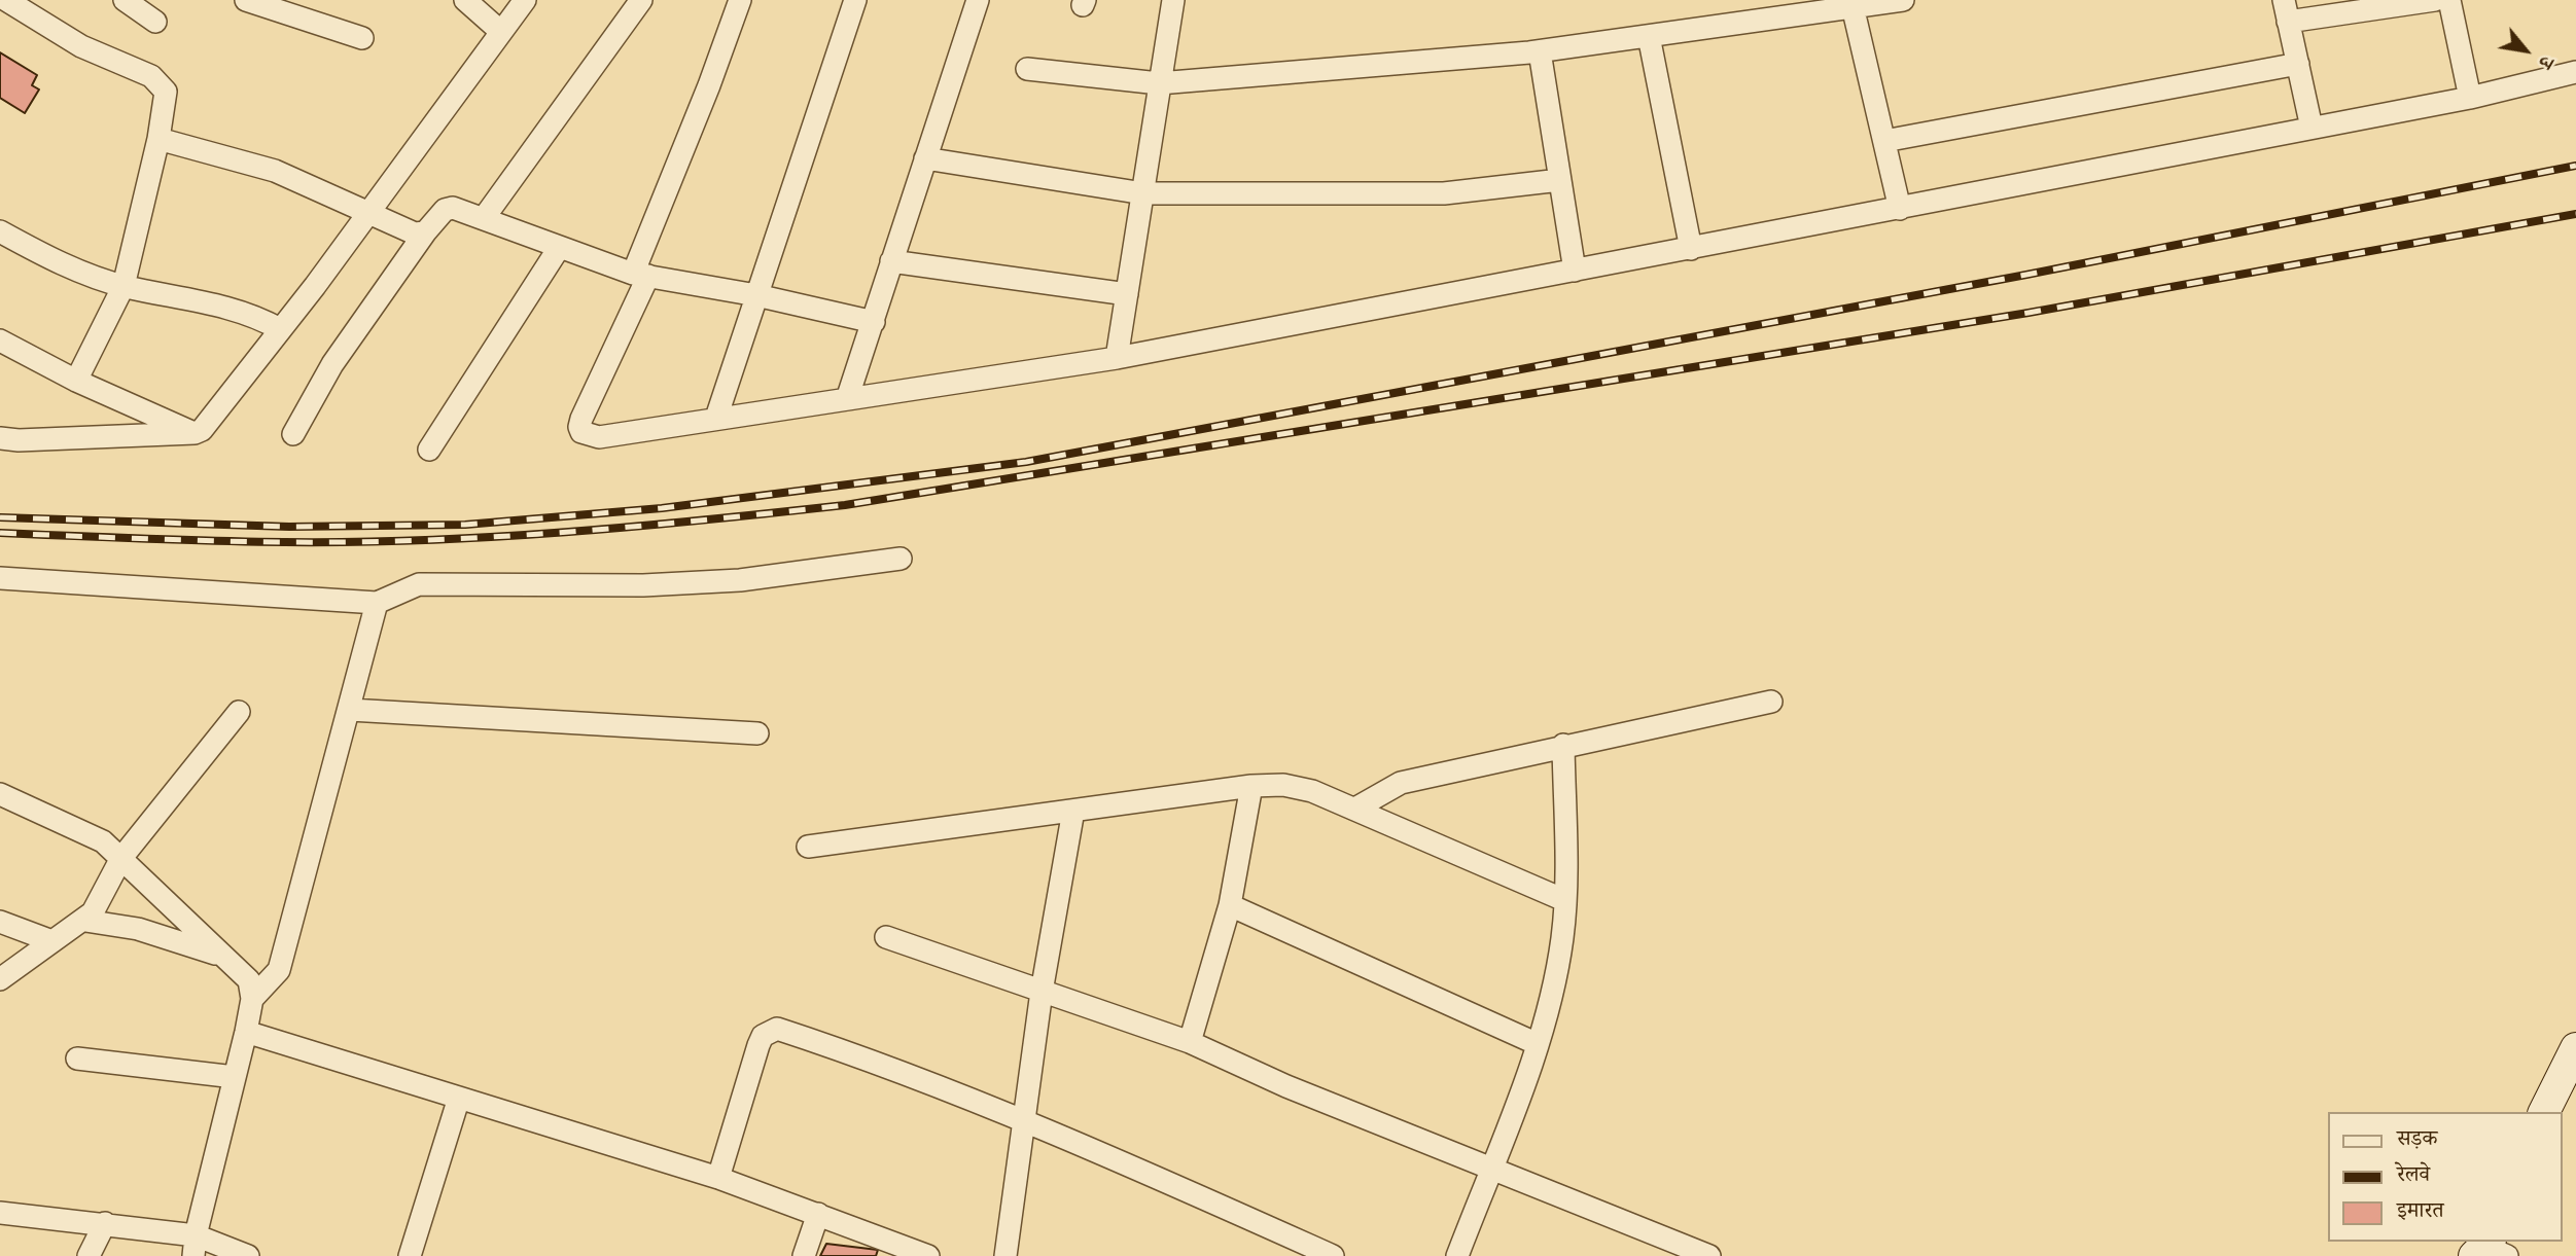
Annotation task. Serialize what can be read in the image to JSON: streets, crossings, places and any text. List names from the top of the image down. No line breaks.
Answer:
{"legend":["सड़क","रेलवे","इमारत"],"north":"bottom right"}
